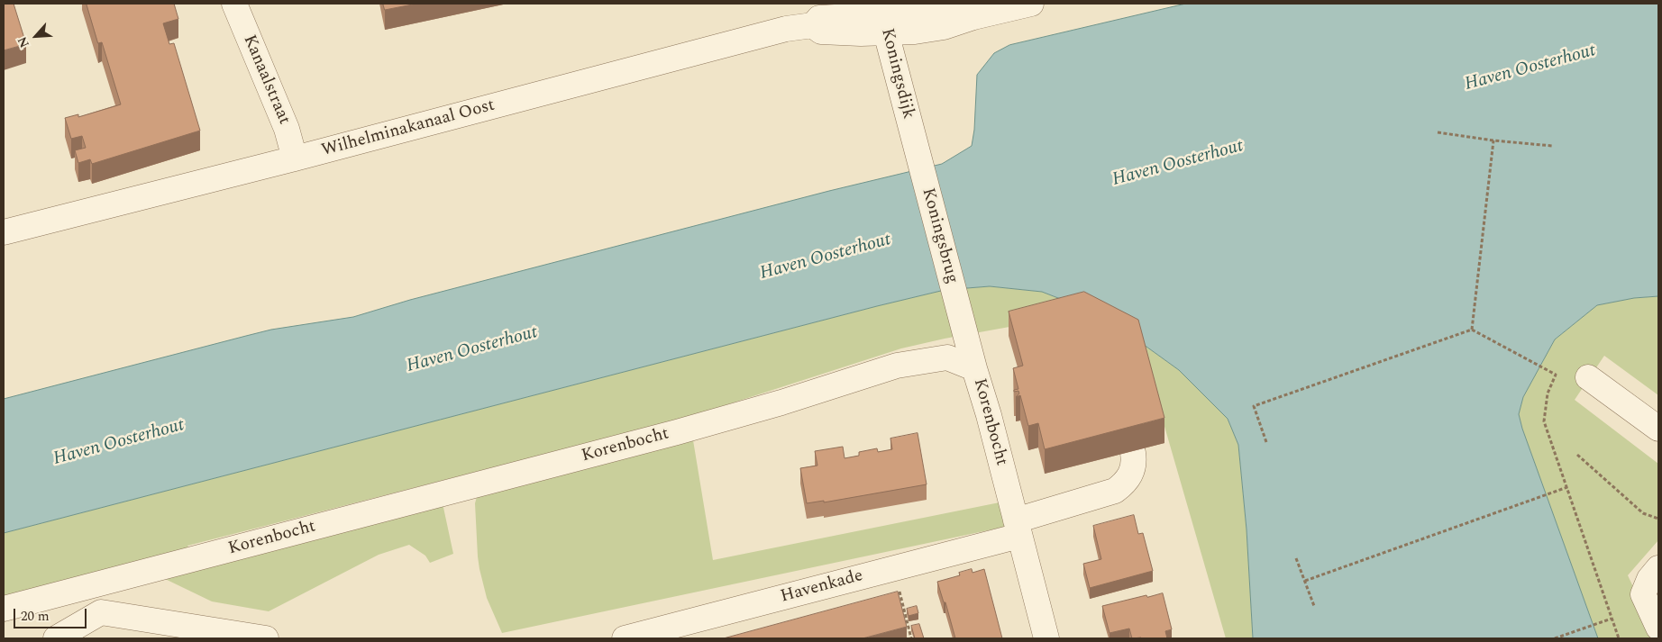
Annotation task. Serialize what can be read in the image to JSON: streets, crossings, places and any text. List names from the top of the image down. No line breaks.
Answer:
{"streets":{"street":["Koningsdijk","Kanaalstraat","Wilhelminakanaal Oost","Koningsbrug","Korenbocht","Havenkade"]},"crossings":[["Koningsdijk","Wilhelminakanaal Oost"],["Koningsdijk","Koningsbrug"],["Kanaalstraat","Wilhelminakanaal Oost"],["Koningsbrug","Korenbocht"],["Korenbocht","Havenkade"]],"water":["Haven Oosterhout"],"scale_bar":"20 m","north":"bottom left"}
